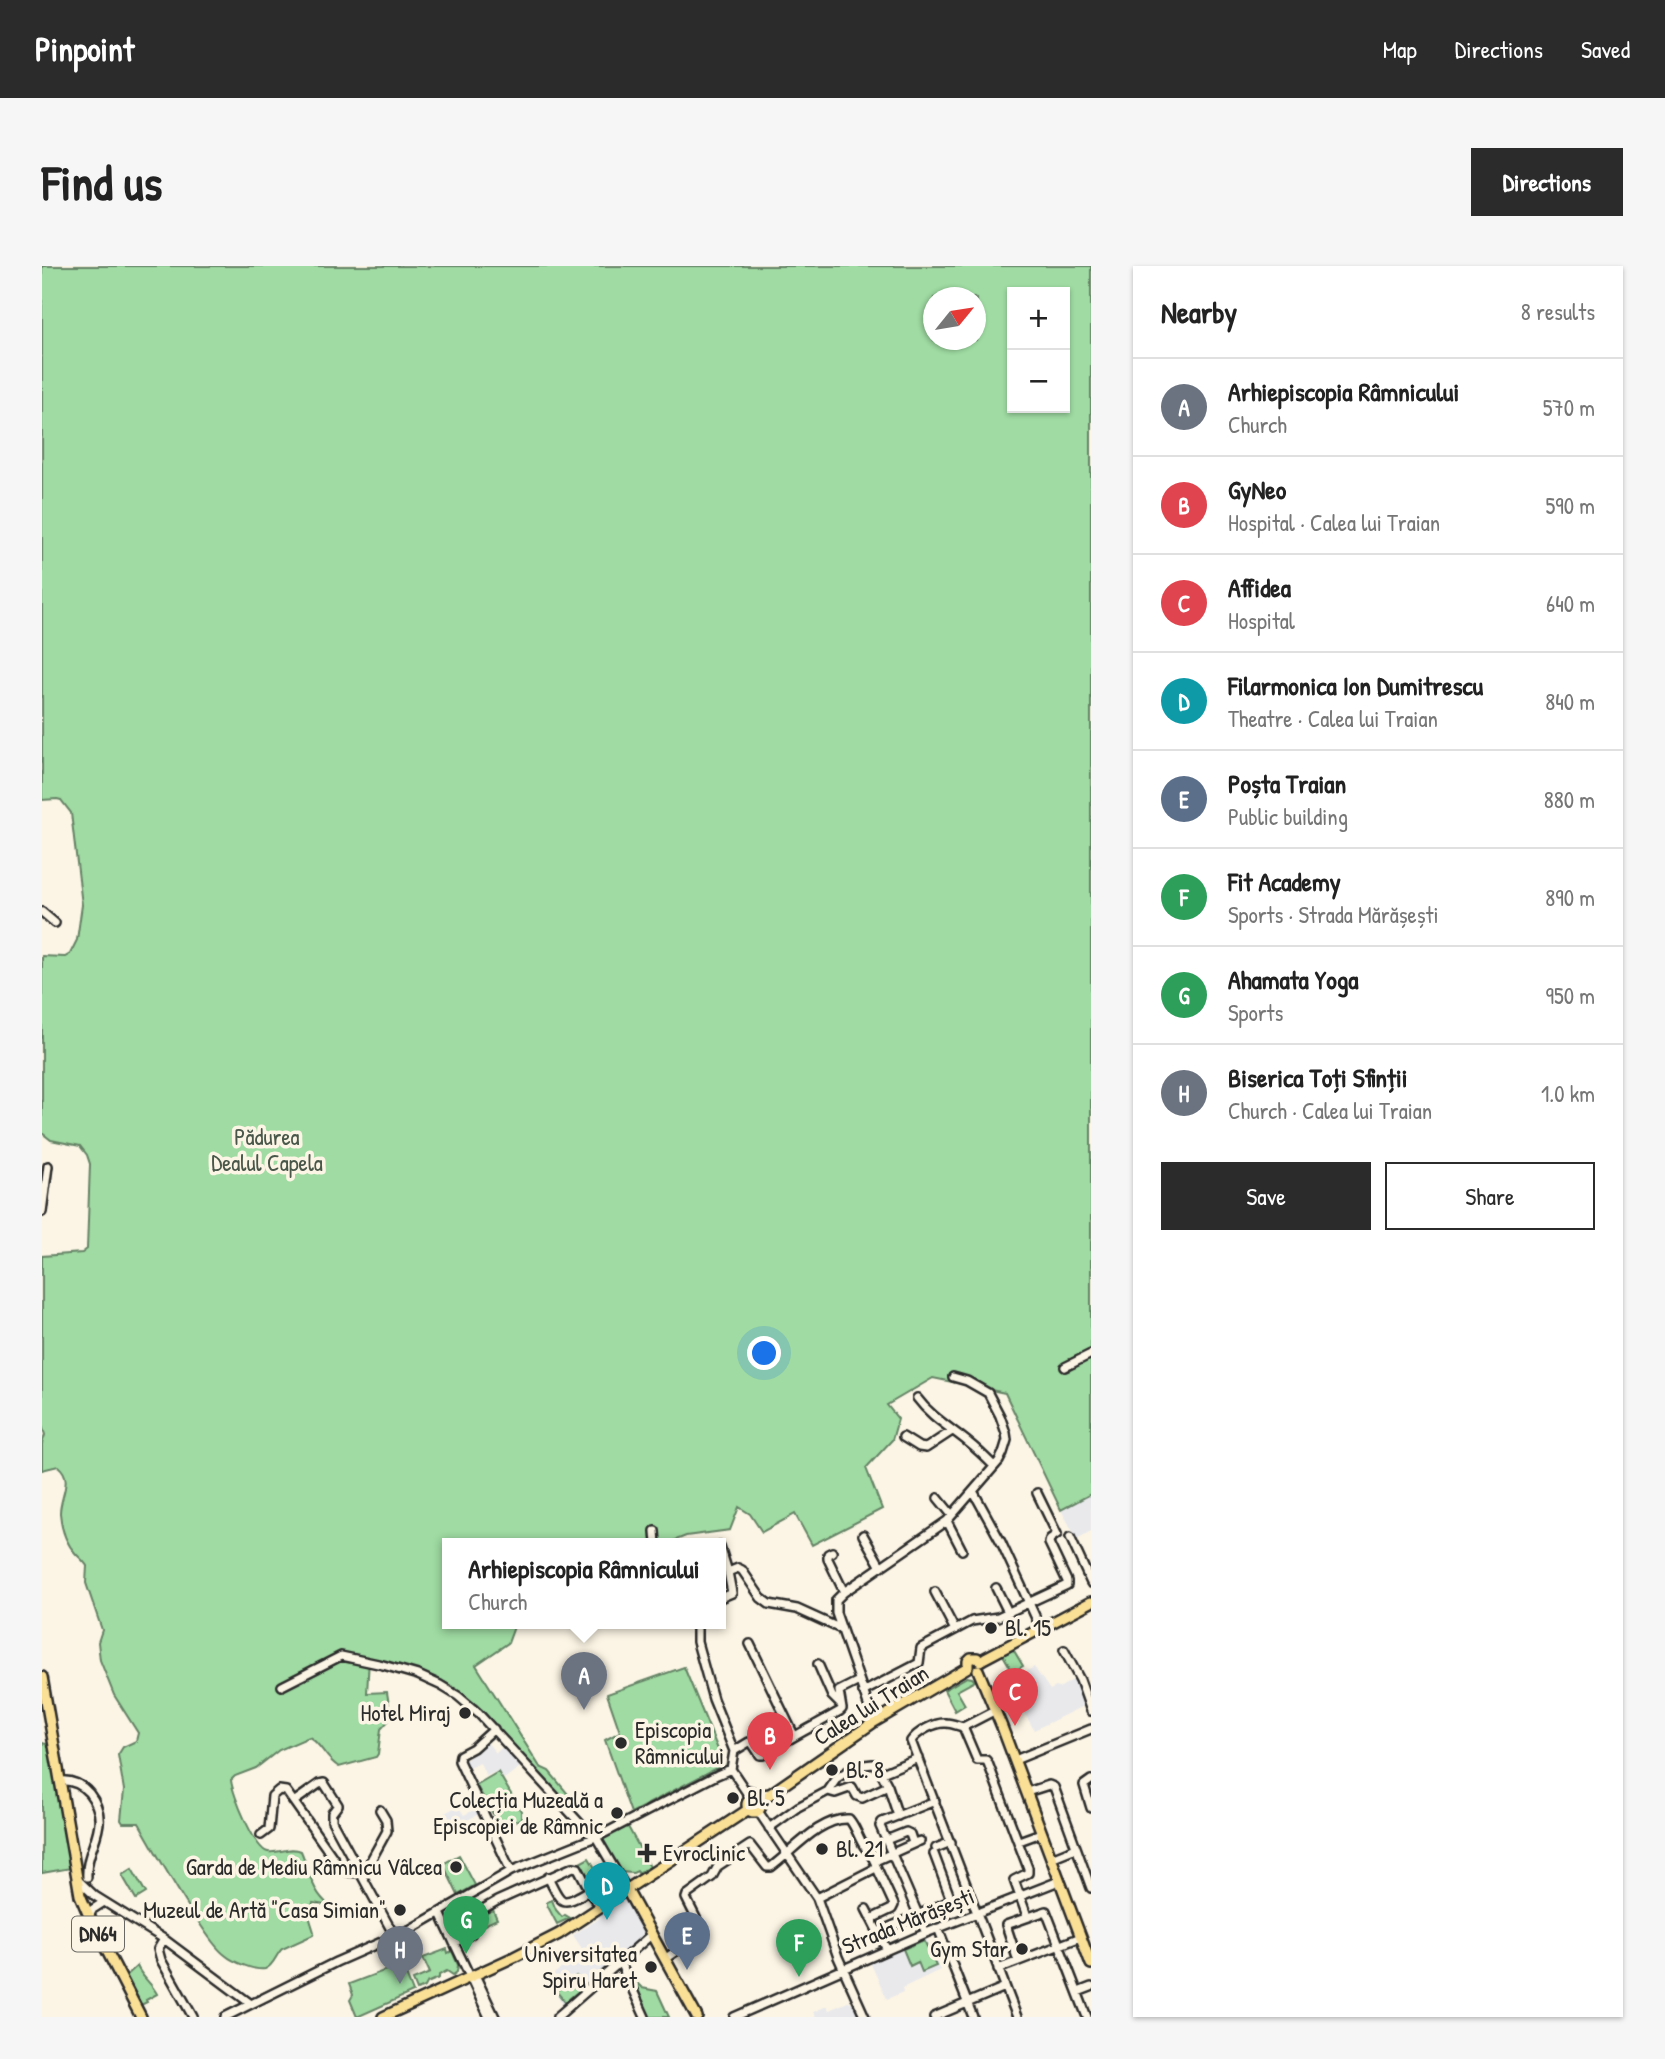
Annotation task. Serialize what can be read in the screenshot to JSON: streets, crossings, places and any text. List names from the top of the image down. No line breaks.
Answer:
{"streets":{"main road":["Calea lui Traian","DN64"],"street":["Strada Mărășești"]},"parks":["Pădurea Dealul Capela"],"places":{"other":["Bl. 15","Hotel Miraj","Episcopia Râmnicului","Bl. 8","Bl. 5","Colecția Muzeală a Episcopiei de Râmnic","Bl. 21","Garda de Mediu Râmnicu Vâlcea","Muzeul de Artă \"Casa Simian\"","Gym Star","Universitatea Spiru Haret"],"health":["Evroclinic"]},"north":"top right","page":{"header":"Pinpoint","nav":["Map","Directions","Saved"],"buttons":["Directions",["Save","Share"]],"title":"Find us","heading":["Nearby","8 results"],"map_buttons":["+","−"],"list":[{"mark":"A","name":"Arhiepiscopia Râmnicului","note":"Church","value":"570 m"},{"mark":"B","name":"GyNeo","note":"Hospital · Calea lui Traian","value":"590 m"},{"mark":"C","name":"Affidea","note":"Hospital","value":"640 m"},{"mark":"D","name":"Filarmonica Ion Dumitrescu","note":"Theatre · Calea lui Traian","value":"840 m"},{"mark":"E","name":"Poșta Traian","note":"Public building","value":"880 m"},{"mark":"F","name":"Fit Academy","note":"Sports · Strada Mărășești","value":"890 m"},{"mark":"G","name":"Ahamata Yoga","note":"Sports","value":"950 m"},{"mark":"H","name":"Biserica Toți Sfinții","note":"Church · Calea lui Traian","value":"1.0 km"}],"popup":["Arhiepiscopia Râmnicului","Church"],"pins":["A","C","B","D","G","E","F","H"]}}
